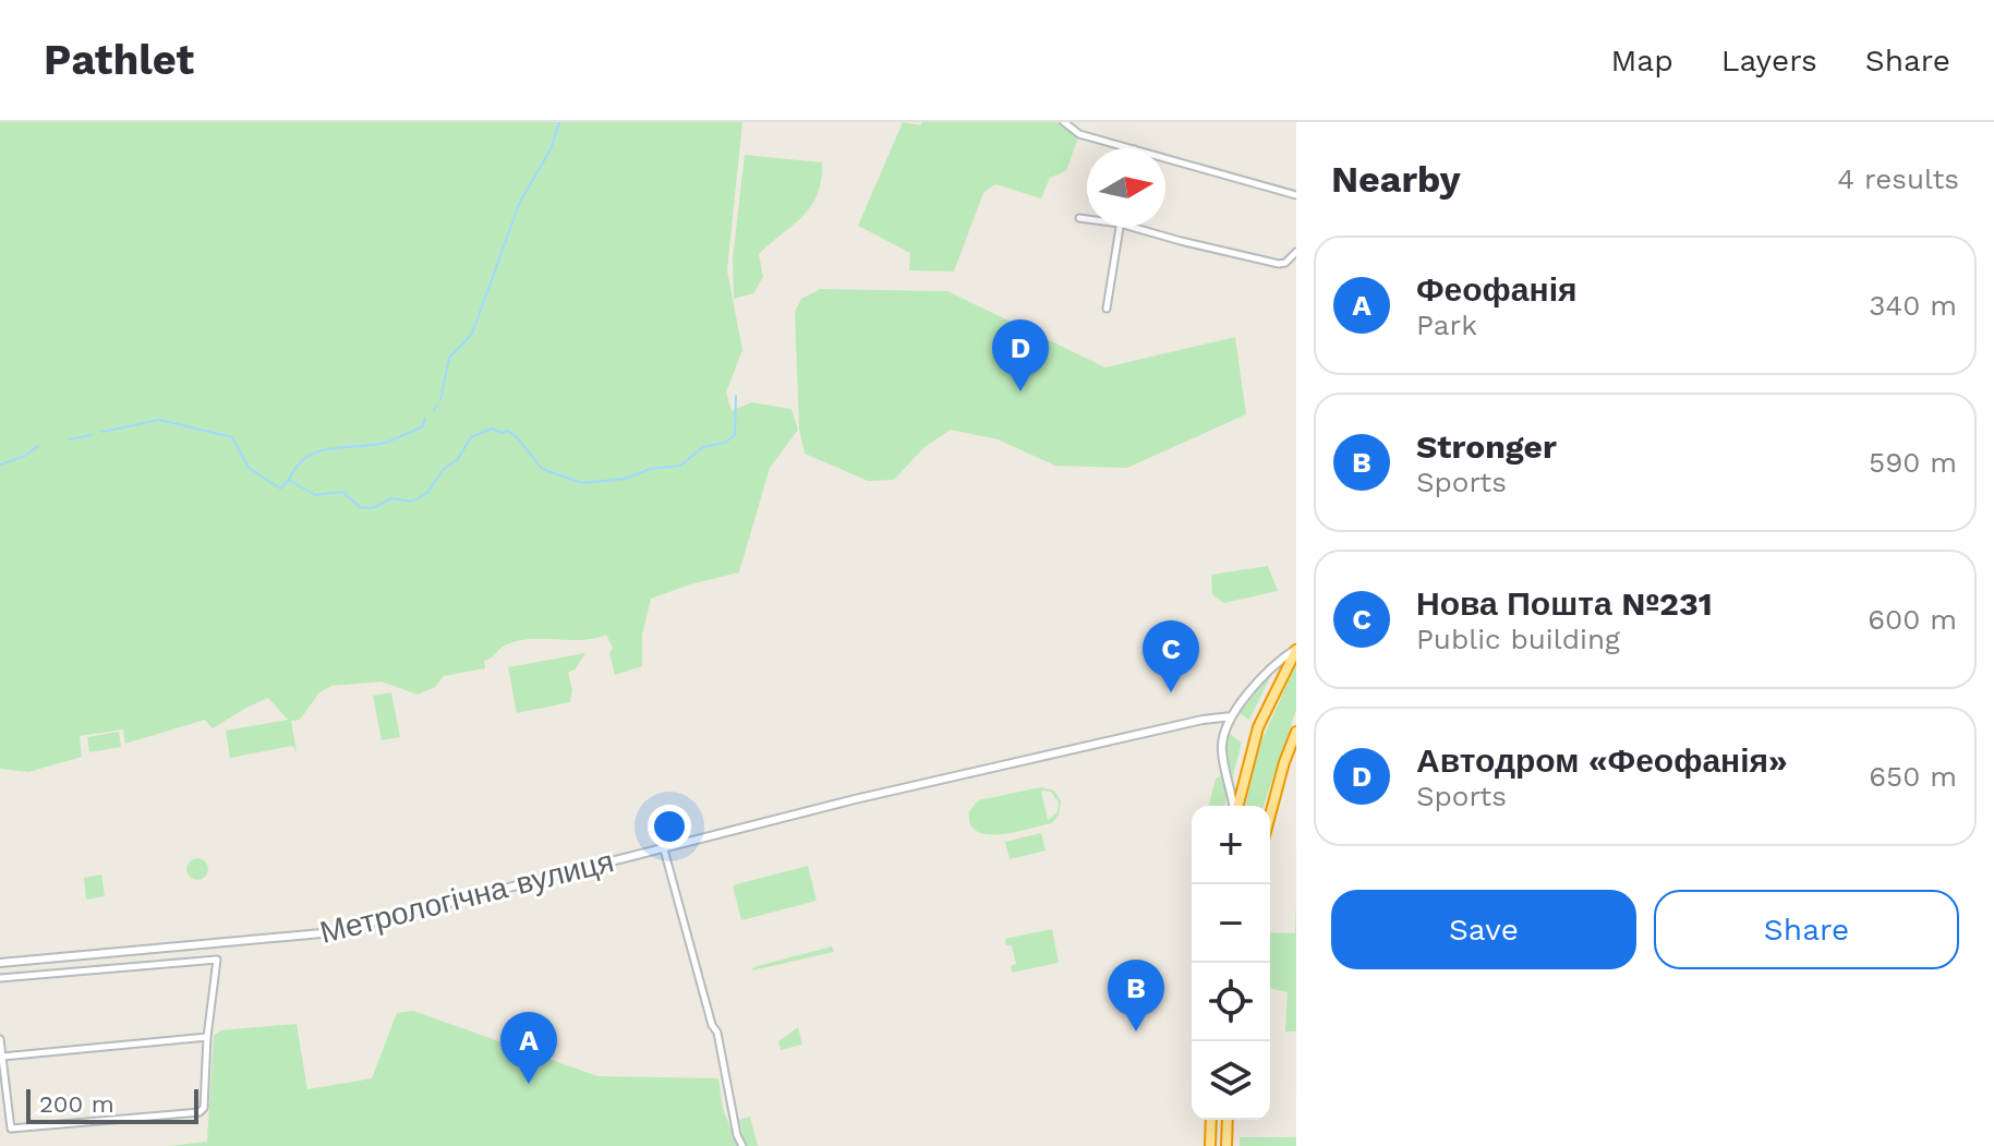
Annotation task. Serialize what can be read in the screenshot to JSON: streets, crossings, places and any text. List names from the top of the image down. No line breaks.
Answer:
{"streets":{"street":["Метрологічна вулиця"]},"scale_bar":"200 m","north":"right","page":{"header":"Pathlet","nav":["Map","Layers","Share"],"heading":["Nearby","4 results"],"list":[{"mark":"A","name":"Феофанія","note":"Park","value":"340 m"},{"mark":"B","name":"Stronger","note":"Sports","value":"590 m"},{"mark":"C","name":"Нова Пошта №231","note":"Public building","value":"600 m"},{"mark":"D","name":"Автодром «Феофанія»","note":"Sports","value":"650 m"}],"pins":["D","C","B","A"],"map_buttons":["+","−"],"buttons":["Save","Share"],"scale":"200 m"}}
